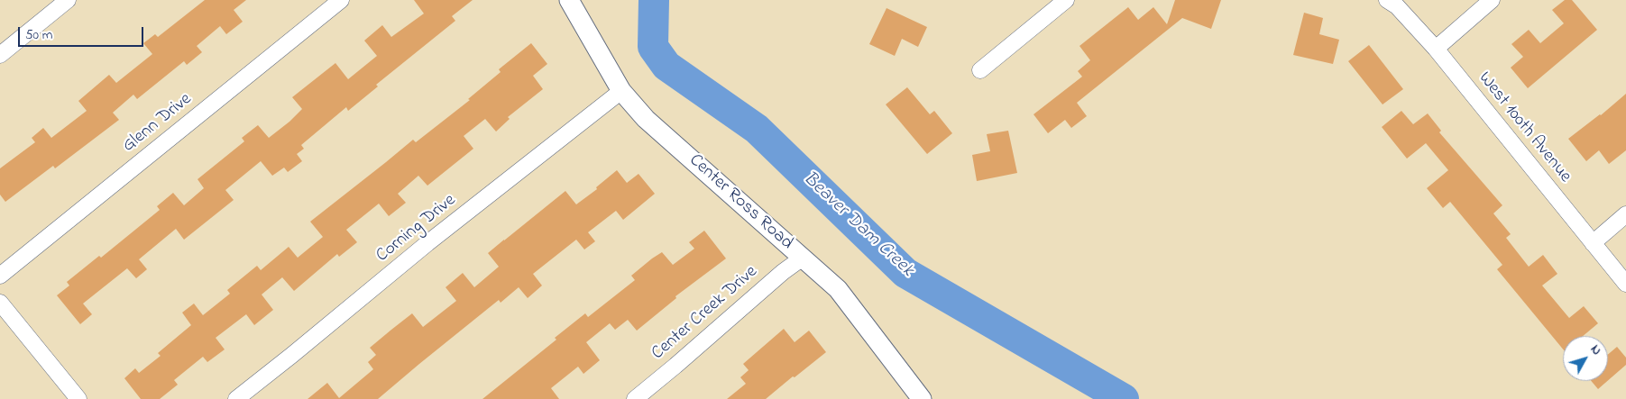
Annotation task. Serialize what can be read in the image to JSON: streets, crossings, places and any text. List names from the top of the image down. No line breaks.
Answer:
{"streets":{"street":["Glenn Drive","West 100th Avenue","Center Ross Road","Corning Drive","Center Creek Drive"]},"crossings":[["Center Ross Road","Corning Drive"],["Center Ross Road","Center Creek Drive"]],"water":["Beaver Dam Creek"],"scale_bar":"50 m","north":"top right"}
